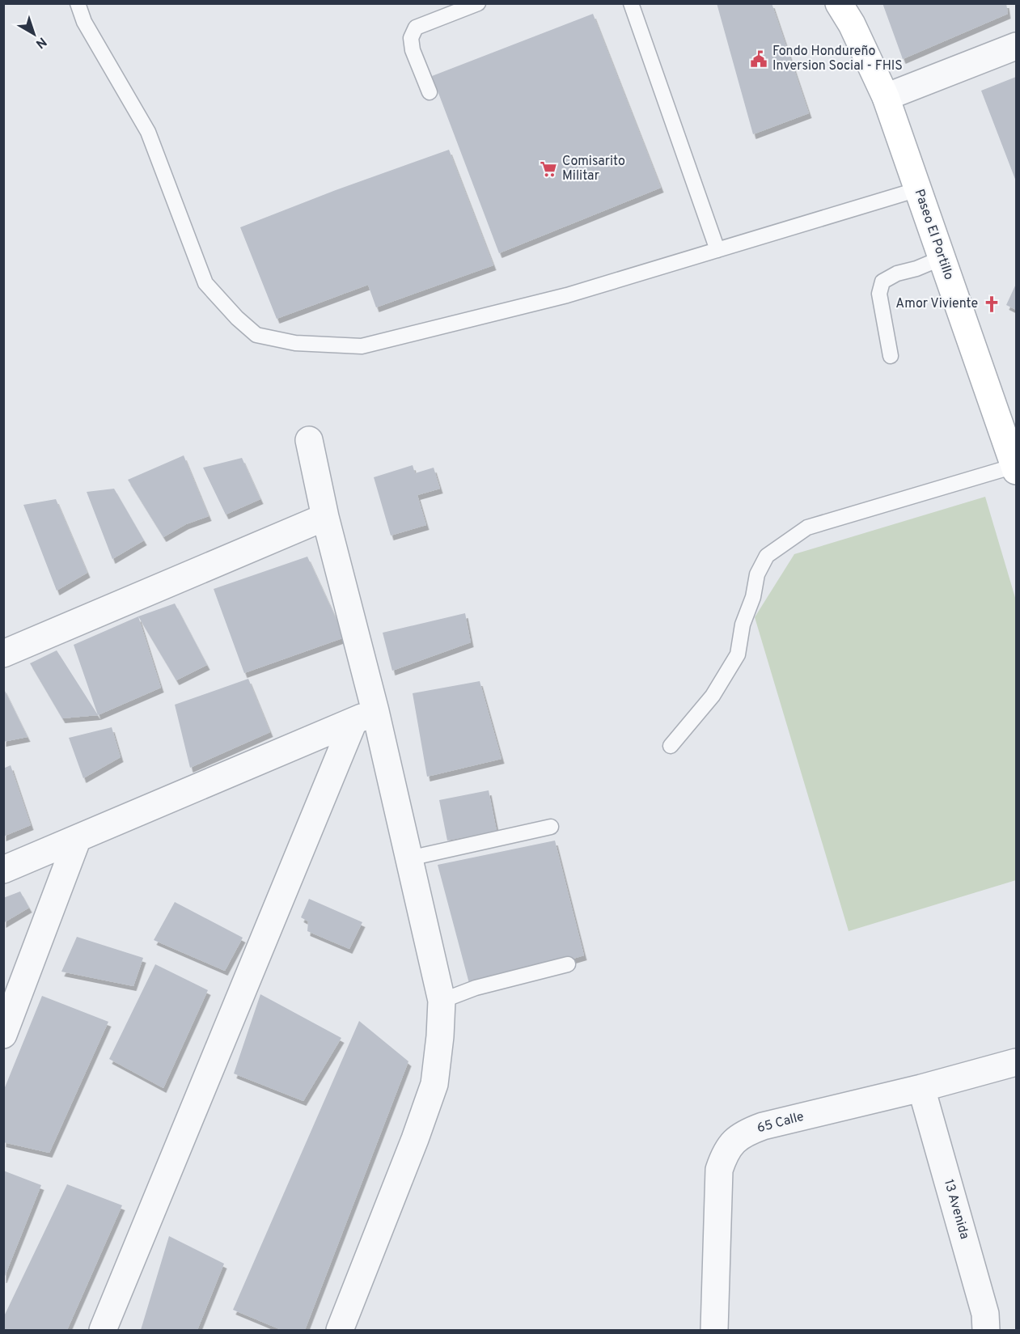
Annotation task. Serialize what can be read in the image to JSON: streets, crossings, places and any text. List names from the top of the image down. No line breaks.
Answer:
{"streets":{"main road":["Paseo El Portillo"],"street":["65 Calle","13 Avenida"]},"crossings":[["65 Calle","13 Avenida"]],"places":{"public building":["Fondo Hondureño Inversion Social - FHIS"],"supermarket":["Comisarito Militar"],"church":["Amor Viviente"]},"north":"bottom right"}
